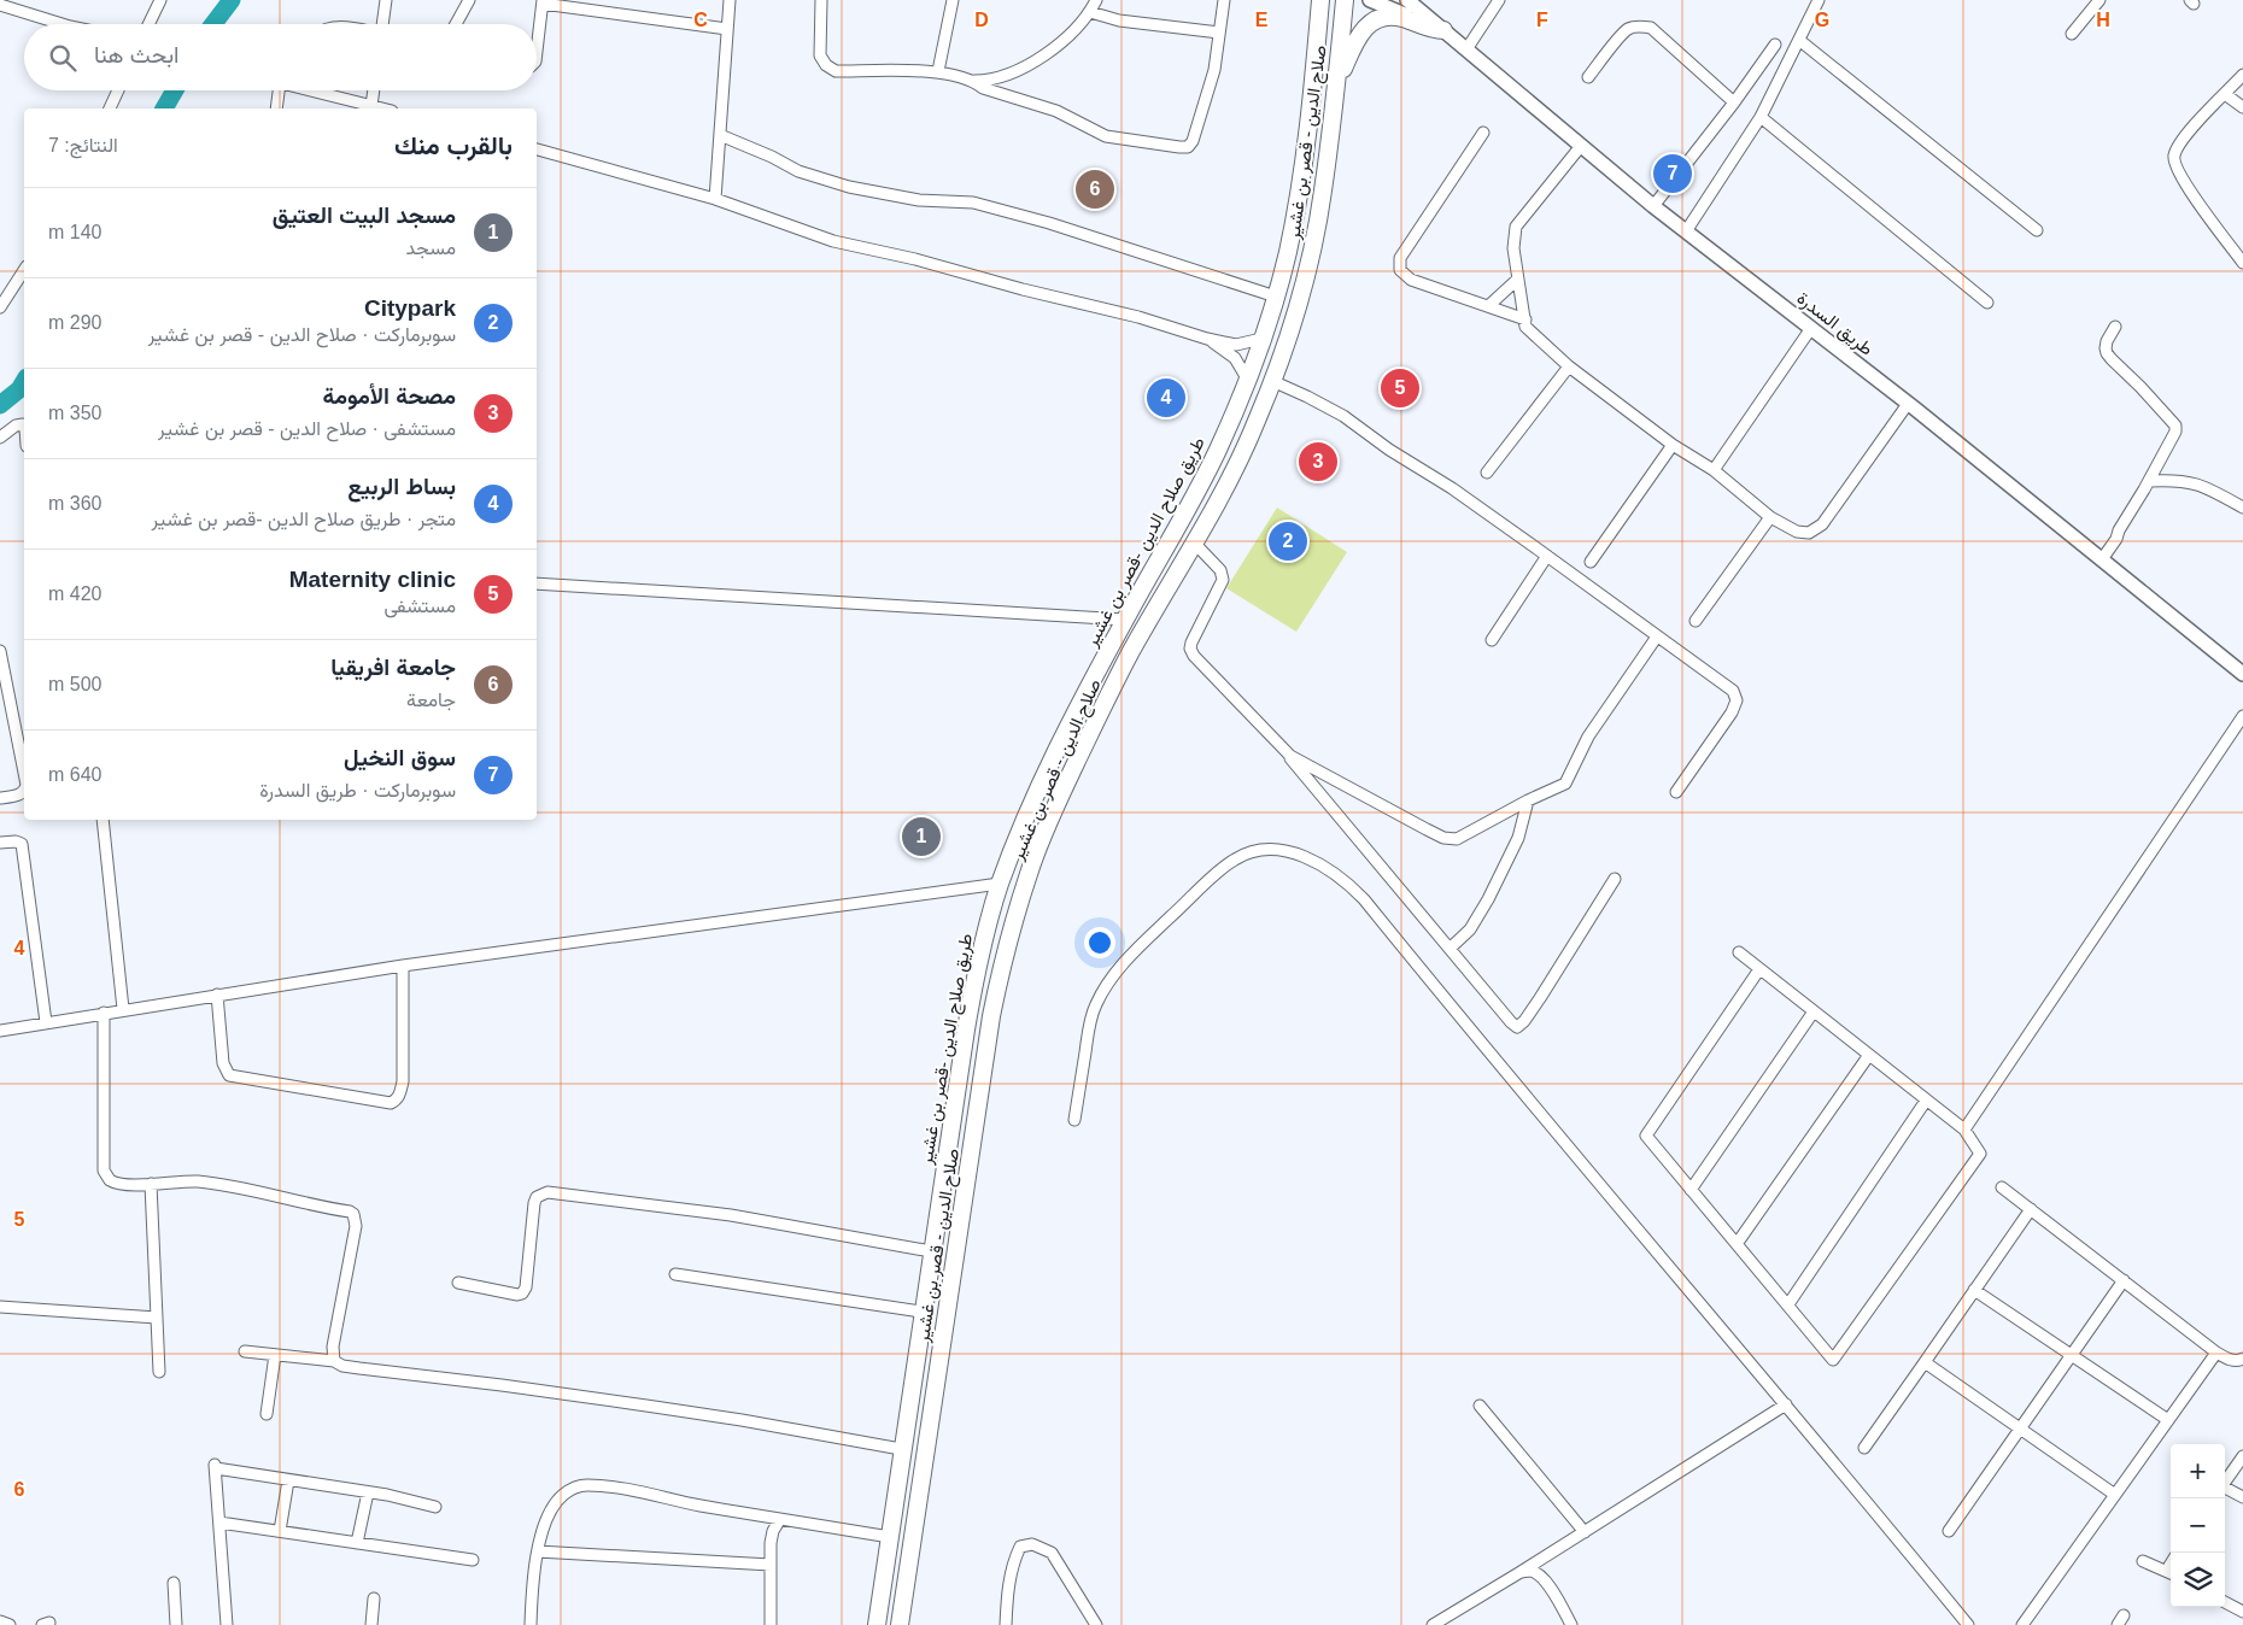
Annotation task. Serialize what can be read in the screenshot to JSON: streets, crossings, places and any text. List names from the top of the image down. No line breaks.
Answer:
{"streets":{"highway":["صلاح الدين - قصر بن غشير","طريق صلاح الدين -قصر بن غشير"],"main road":["طريق السدرة"]},"page":{"search":"ابحث هنا","heading":["بالقرب منك","النتائج: 7"],"pins":["7","6","5","4","3","2","1"],"list":[{"mark":"1","name":"مسجد البيت العتيق","note":"مسجد","value":"140 m"},{"mark":"2","name":"Citypark","note":"سوبرماركت · صلاح الدين - قصر بن غشير","value":"290 m"},{"mark":"3","name":"مصحة الأمومة","note":"مستشفى · صلاح الدين - قصر بن غشير","value":"350 m"},{"mark":"4","name":"بساط الربيع","note":"متجر · طريق صلاح الدين -قصر بن غشير","value":"360 m"},{"mark":"5","name":"Maternity clinic","note":"مستشفى","value":"420 m"},{"mark":"6","name":"جامعة افريقيا","note":"جامعة","value":"500 m"},{"mark":"7","name":"سوق النخيل","note":"سوبرماركت · طريق السدرة","value":"640 m"}],"map_buttons":["+","−"]},"grid":{"columns":["C","D","E","F","G","H"],"rows":["4","5","6"]}}
